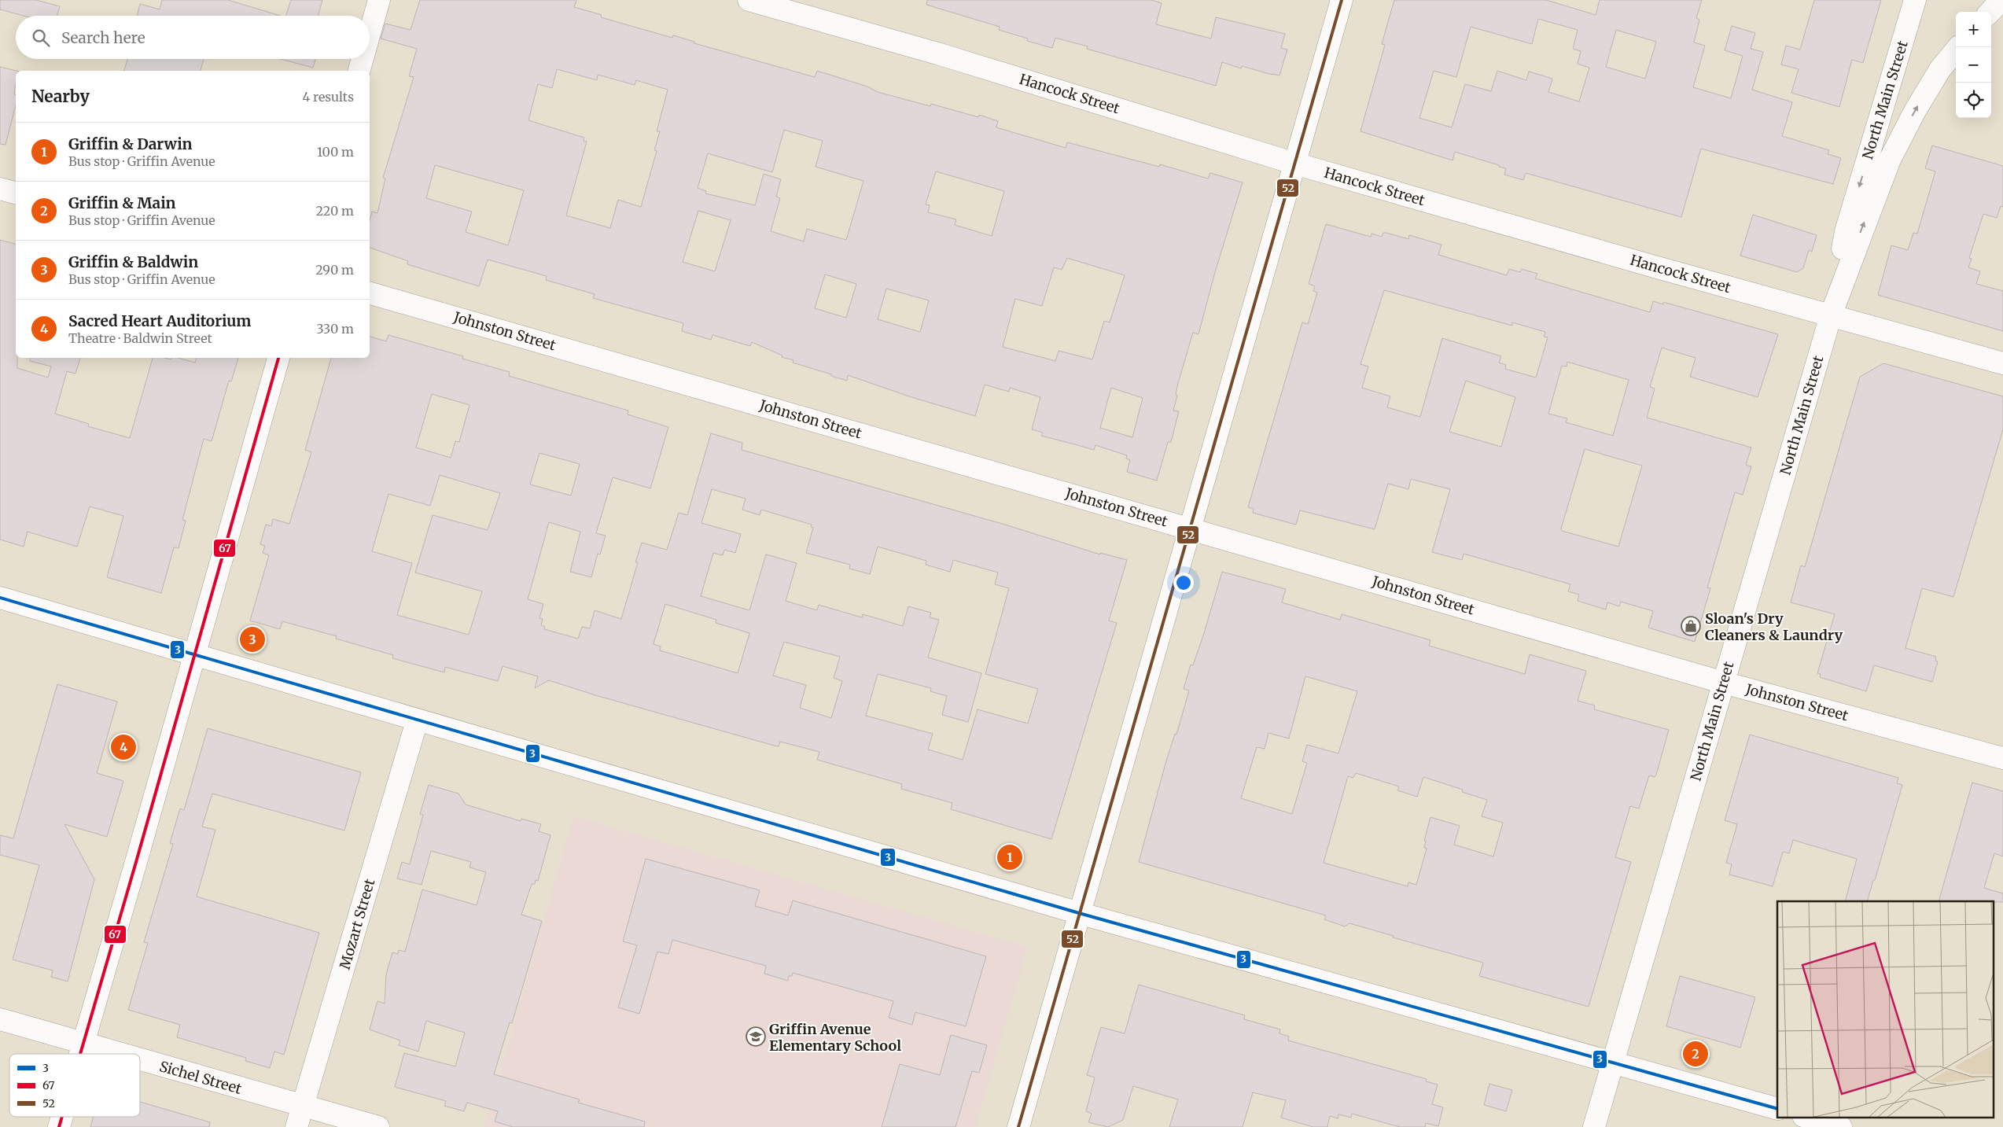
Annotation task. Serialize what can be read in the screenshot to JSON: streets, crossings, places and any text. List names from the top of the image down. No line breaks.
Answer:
{"streets":{"street":["Hancock Street","North Main Street","Johnston Street","Mozart Street","Sichel Street"]},"crossings":[["Hancock Street","North Main Street"],["North Main Street","Johnston Street"],["Mozart Street","Sichel Street"]],"places":{"shop":["Sloan's Dry Cleaners & Laundry"],"school or university":["Griffin Avenue Elementary School"]},"lines":["transit line 52","transit line 67","transit line 3"],"legend":["3","67","52"],"page":{"map_buttons":["+","−"],"search":"Search here","heading":["Nearby","4 results"],"list":[{"mark":"1","name":"Griffin & Darwin","note":"Bus stop · Griffin Avenue","value":"100 m"},{"mark":"2","name":"Griffin & Main","note":"Bus stop · Griffin Avenue","value":"220 m"},{"mark":"3","name":"Griffin & Baldwin","note":"Bus stop · Griffin Avenue","value":"290 m"},{"mark":"4","name":"Sacred Heart Auditorium","note":"Theatre · Baldwin Street","value":"330 m"}],"pins":["3","4","1","2"]}}
